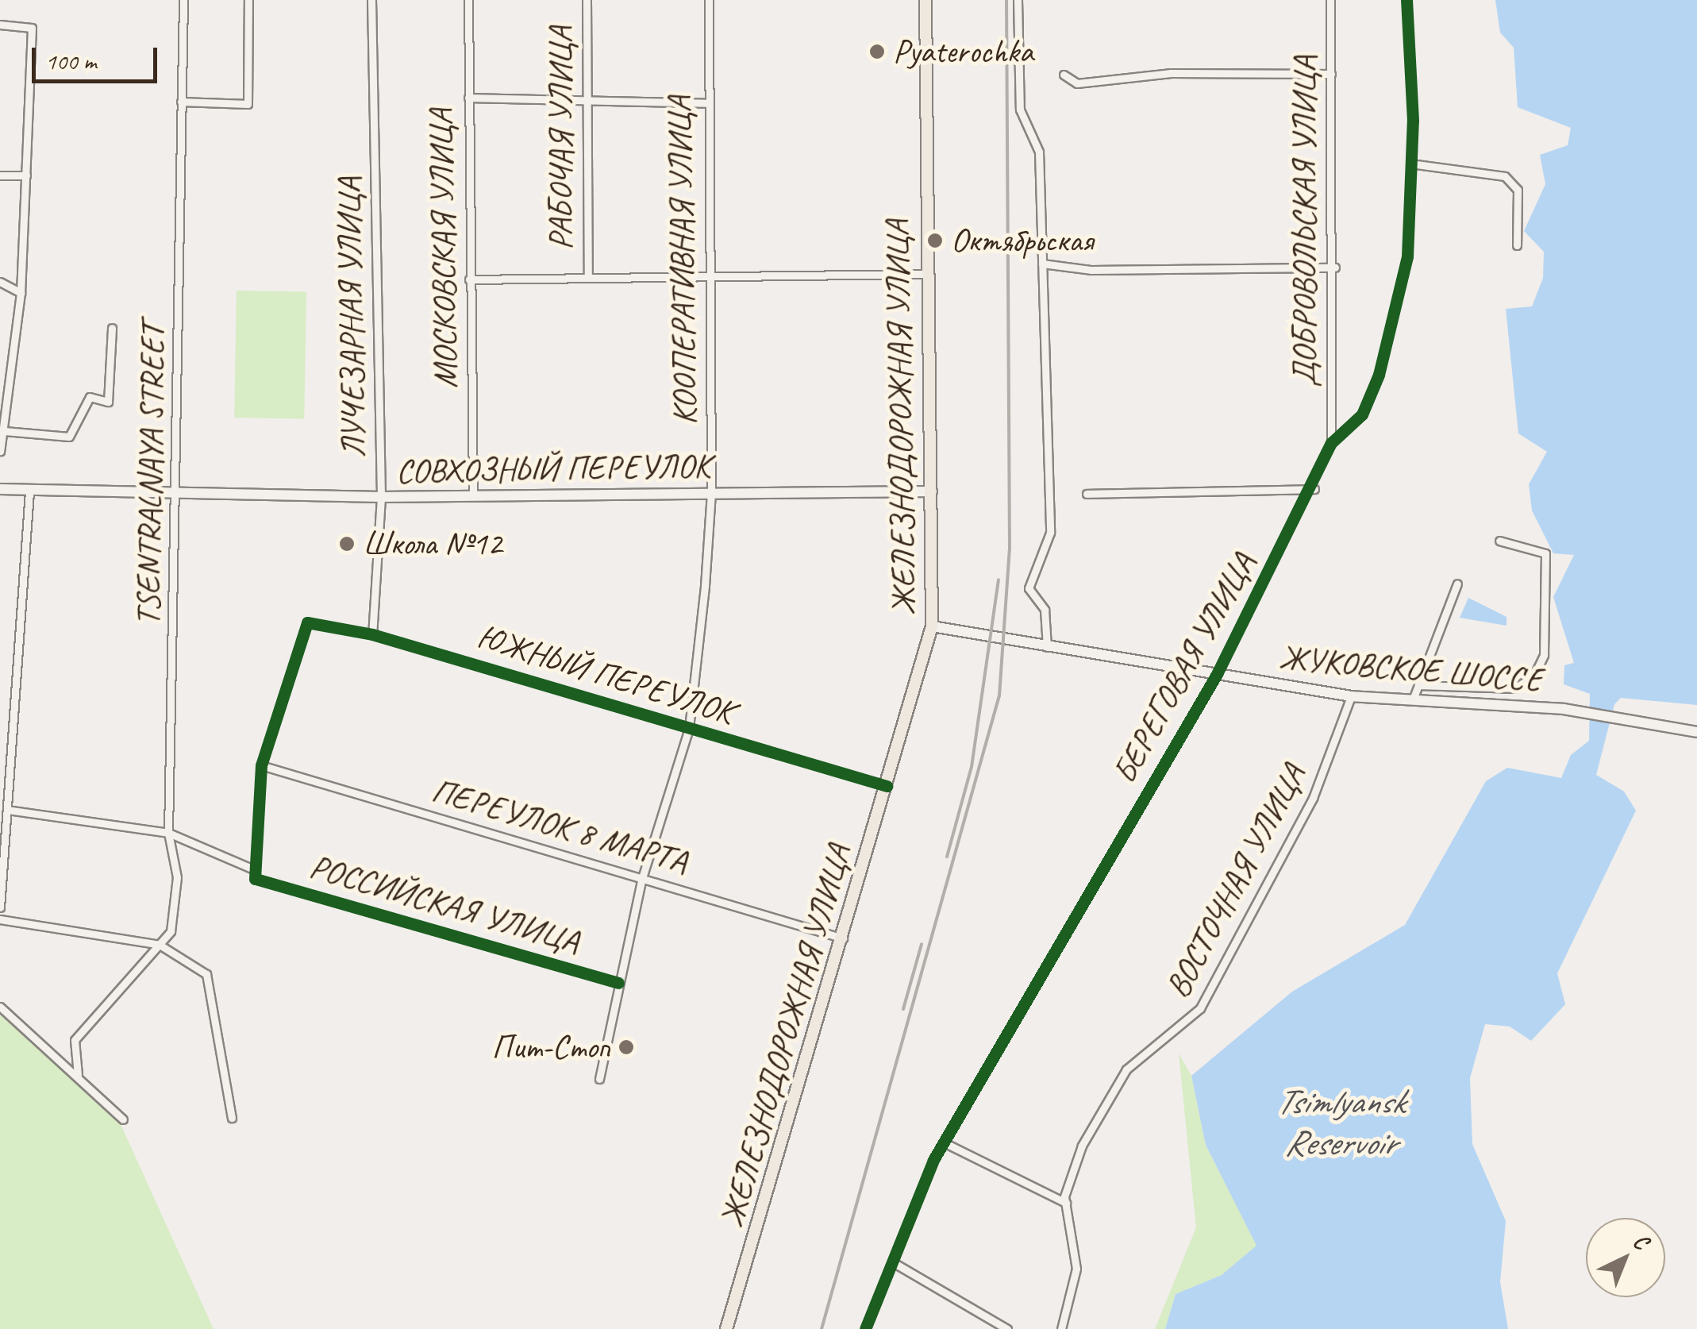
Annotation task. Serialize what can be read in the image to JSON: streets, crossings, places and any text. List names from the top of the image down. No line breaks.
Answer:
{"streets":{"main road":["ЖЕЛЕЗНОДОРОЖНАЯ УЛИЦА"],"street":["РАБОЧАЯ УЛИЦА","ДОБРОВОЛЬСКАЯ УЛИЦА","МОСКОВСКАЯ УЛИЦА","КООПЕРАТИВНАЯ УЛИЦА","ЛУЧЕЗАРНАЯ УЛИЦА","СОВХОЗНЫЙ ПЕРЕУЛОК","TSENTRALNAYA STREET","БЕРЕГОВАЯ УЛИЦА","ЖУКОВСКОЕ ШОССЕ","ЮЖНЫЙ ПЕРЕУЛОК","ПЕРЕУЛОК 8 МАРТА","ВОСТОЧНАЯ УЛИЦА","РОССИЙСКАЯ УЛИЦА"]},"crossings":[["ДОБРОВОЛЬСКАЯ УЛИЦА","БЕРЕГОВАЯ УЛИЦА"],["МОСКОВСКАЯ УЛИЦА","СОВХОЗНЫЙ ПЕРЕУЛОК"],["КООПЕРАТИВНАЯ УЛИЦА","СОВХОЗНЫЙ ПЕРЕУЛОК"],["КООПЕРАТИВНАЯ УЛИЦА","ЮЖНЫЙ ПЕРЕУЛОК"],["КООПЕРАТИВНАЯ УЛИЦА","ПЕРЕУЛОК 8 МАРТА"],["КООПЕРАТИВНАЯ УЛИЦА","РОССИЙСКАЯ УЛИЦА"],["ЛУЧЕЗАРНАЯ УЛИЦА","СОВХОЗНЫЙ ПЕРЕУЛОК"],["ЛУЧЕЗАРНАЯ УЛИЦА","ЮЖНЫЙ ПЕРЕУЛОК"],["ЖЕЛЕЗНОДОРОЖНАЯ УЛИЦА","СОВХОЗНЫЙ ПЕРЕУЛОК"],["ЖЕЛЕЗНОДОРОЖНАЯ УЛИЦА","ЖУКОВСКОЕ ШОССЕ"],["ЖЕЛЕЗНОДОРОЖНАЯ УЛИЦА","ЮЖНЫЙ ПЕРЕУЛОК"],["ЖЕЛЕЗНОДОРОЖНАЯ УЛИЦА","ПЕРЕУЛОК 8 МАРТА"],["СОВХОЗНЫЙ ПЕРЕУЛОК","TSENTRALNAYA STREET"],["БЕРЕГОВАЯ УЛИЦА","ЖУКОВСКОЕ ШОССЕ"],["ЖУКОВСКОЕ ШОССЕ","ВОСТОЧНАЯ УЛИЦА"],["ЮЖНЫЙ ПЕРЕУЛОК","ПЕРЕУЛОК 8 МАРТА"]],"water":["Tsimlyansk Reservoir"],"places":["Pyaterochka","Октябрьская","Школа №12","Пит-Стоп"],"scale_bar":"100 m","north":"top right"}
